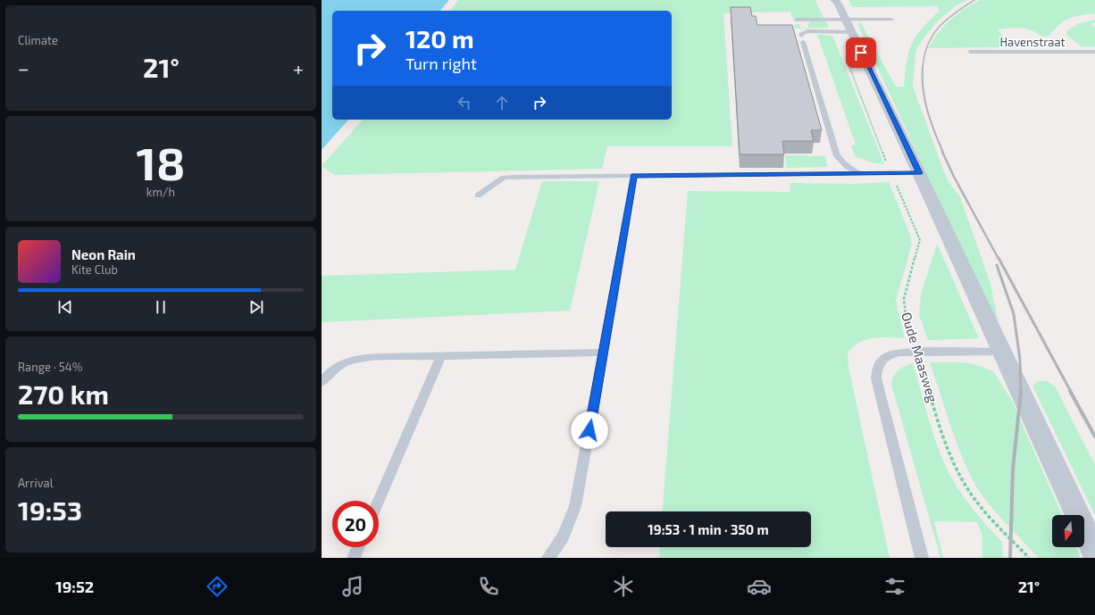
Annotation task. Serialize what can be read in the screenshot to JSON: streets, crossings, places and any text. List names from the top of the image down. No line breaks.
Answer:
{"streets":{"lane":["Havenstraat"],"path":["Oude Maasweg"]},"north":"bottom","page":{"tile":["Climate",["18","km/h"],["Range · 54%","270 km"],["Arrival","19:53"]],"turn":["120 m","Turn right"],"heat":["−","21°","+"],"song":["Neon Rain","Kite Club"],"limit":"20","trip":"19:53 · 1 min · 350 m","tabs":["19:52","21°"]}}
